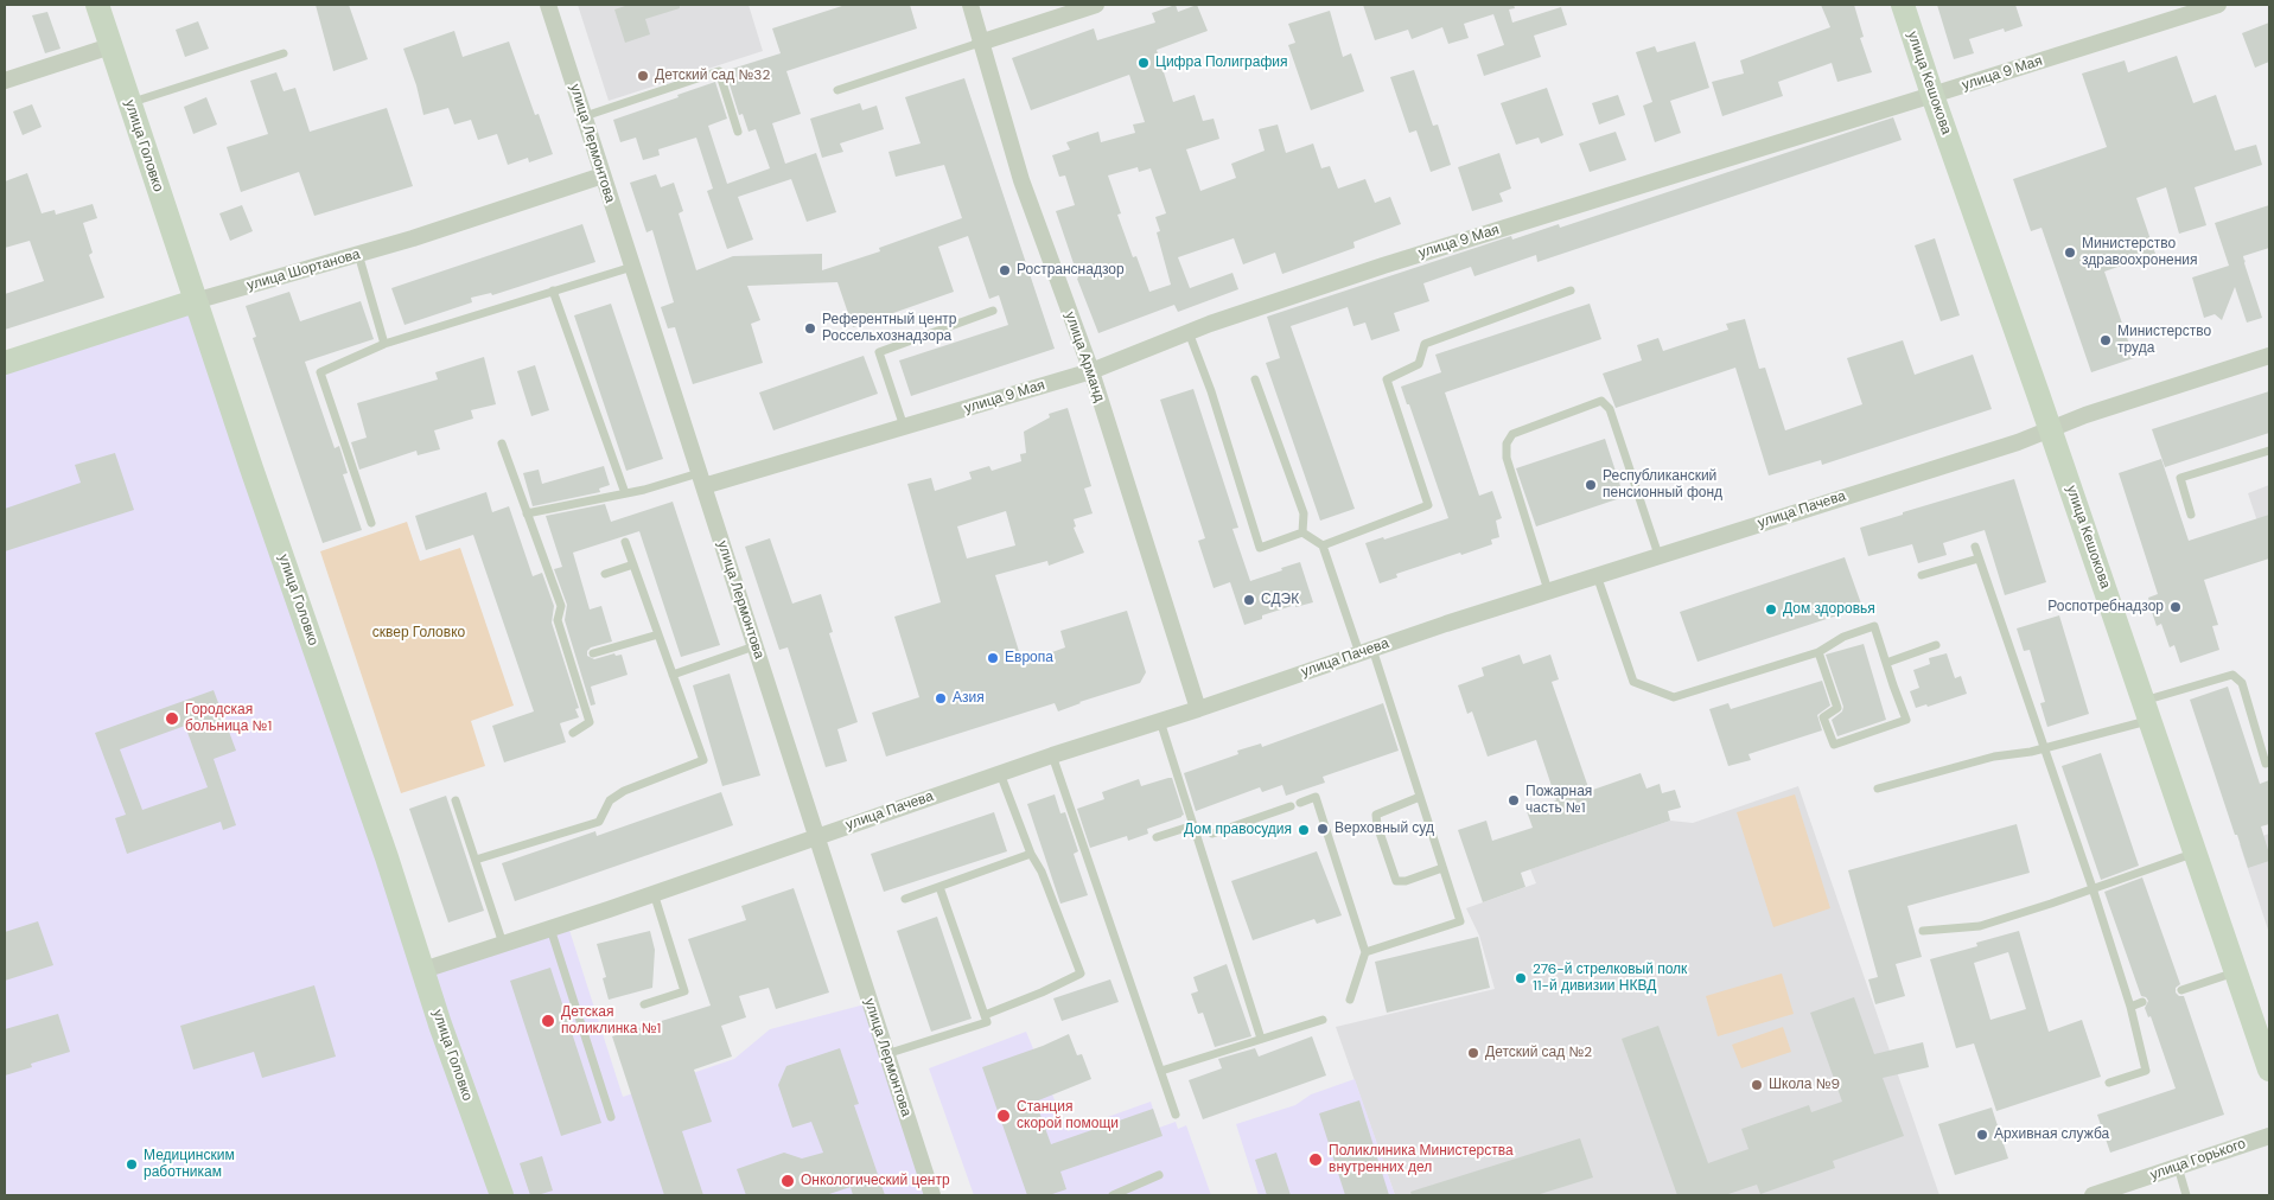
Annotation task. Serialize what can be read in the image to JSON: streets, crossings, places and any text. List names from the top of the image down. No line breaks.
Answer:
{"streets":{"street":["улица 9 Мая","улица Кешокова","улица Лермонтова","улица Головко","улица Шортанова","улица Арманд","улица Пачева","улица Горького"]},"crossings":[["улица 9 Мая","улица Кешокова"],["улица 9 Мая","улица Лермонтова"],["улица 9 Мая","улица Арманд"],["улица Кешокова","улица Пачева"],["улица Лермонтова","улица Шортанова"],["улица Лермонтова","улица Пачева"],["улица Головко","улица Шортанова"],["улица Головко","улица Пачева"],["улица Арманд","улица Пачева"]],"parks":["сквер Головко"],"places":["Цифра Полиграфия","Детский сад №32","Министерство здравоохронения","Ространснадзор","Референтный центр Россельхознадзора","Министерство труда","Республиканский пенсионный фонд","СДЭК","Роспотребнадзор","Дом здоровья","Европа","Азия","Городская больница №1","Пожарная часть №1","Верховный суд","Дом правосудия","276-й стрелковый полк 11-й дивизии НКВД","Детская поликлинка №1","Детский сад №2","Школа №9","Станция скорой помощи","Архивная служба","Поликлиника Министерства внутренних дел","Медицинским работникам","Онкологический центр"]}
